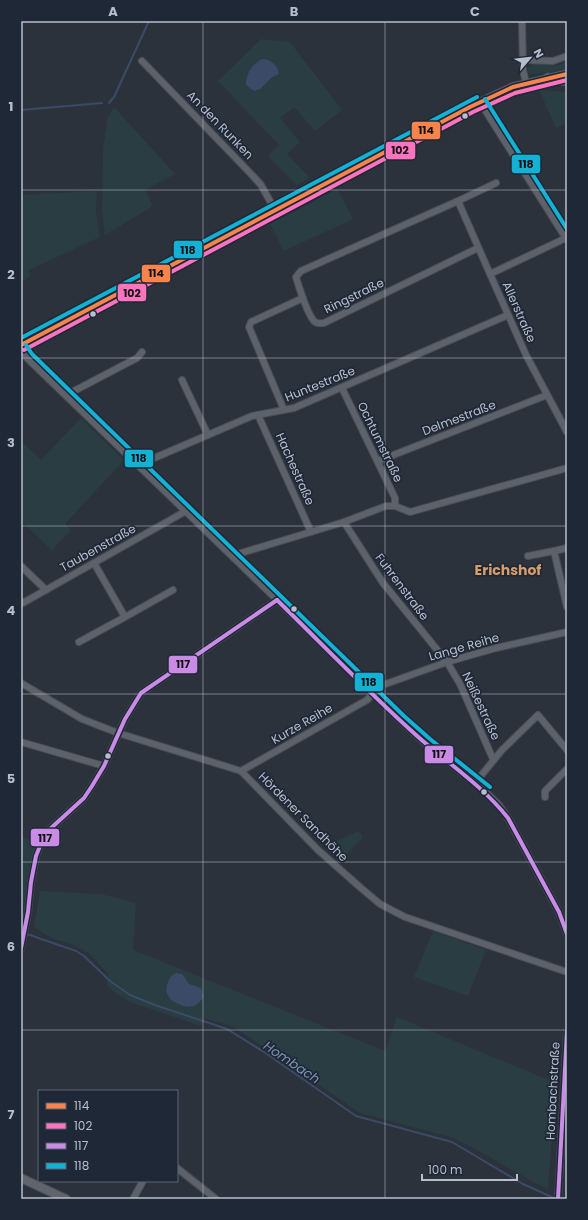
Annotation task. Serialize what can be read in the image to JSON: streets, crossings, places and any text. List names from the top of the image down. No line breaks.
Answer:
{"streets":{"street":["An den Runken","Ringstraße","Allerstraße","Huntestraße","Delmestraße","Ochtumstraße","Hachestraße","Taubenstraße","Fuhrenstraße","Lange Reihe","Neißestraße","Kurze Reihe","Hördener Sandhöhe","Hombachstraße"]},"crossings":[["Allerstraße","Huntestraße"],["Allerstraße","Delmestraße"],["Huntestraße","Ochtumstraße"],["Huntestraße","Hachestraße"],["Delmestraße","Ochtumstraße"],["Fuhrenstraße","Lange Reihe"],["Fuhrenstraße","Neißestraße"],["Lange Reihe","Neißestraße"],["Lange Reihe","Kurze Reihe"],["Kurze Reihe","Hördener Sandhöhe"]],"districts":["Erichshof"],"water":["Hombach"],"lines":["transit line 114","transit line 102","transit line 118","transit line 117"],"legend":["114","102","117","118"],"scale_bar":"100 m","north":"top right","grid":{"columns":["A","B","C"],"rows":["1","2","3","4","5","6","7"]}}
